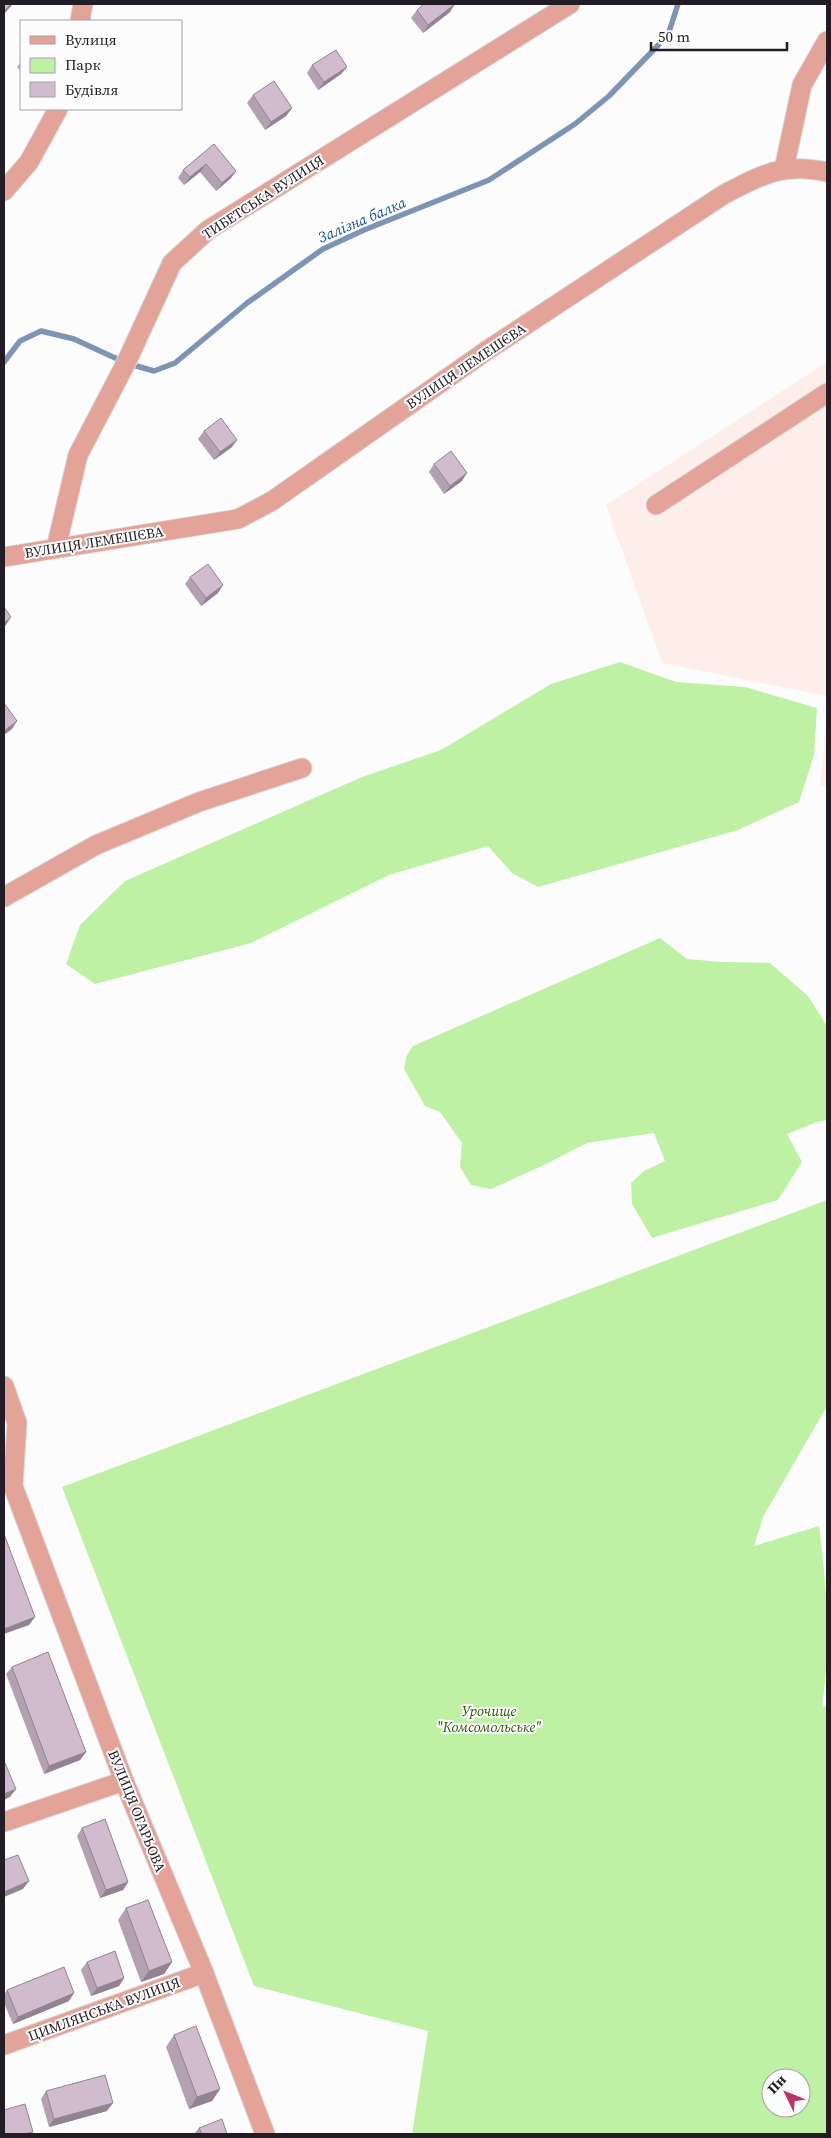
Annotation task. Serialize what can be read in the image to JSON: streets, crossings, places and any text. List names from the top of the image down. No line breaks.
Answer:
{"streets":{"street":["ТИБЕТСЬКА ВУЛИЦЯ","ВУЛИЦЯ ЛЕМЕШЄВА","ВУЛИЦЯ ОГАРЬОВА","ЦИМЛЯНСЬКА ВУЛИЦЯ"]},"crossings":[["ТИБЕТСЬКА ВУЛИЦЯ","ВУЛИЦЯ ЛЕМЕШЄВА"],["ВУЛИЦЯ ОГАРЬОВА","ЦИМЛЯНСЬКА ВУЛИЦЯ"]],"water":["Залізна балка"],"parks":["Урочище \"Комсомольське\""],"legend":["Вулиця","Парк","Будівля"],"scale_bar":"50 m","north":"top left"}
